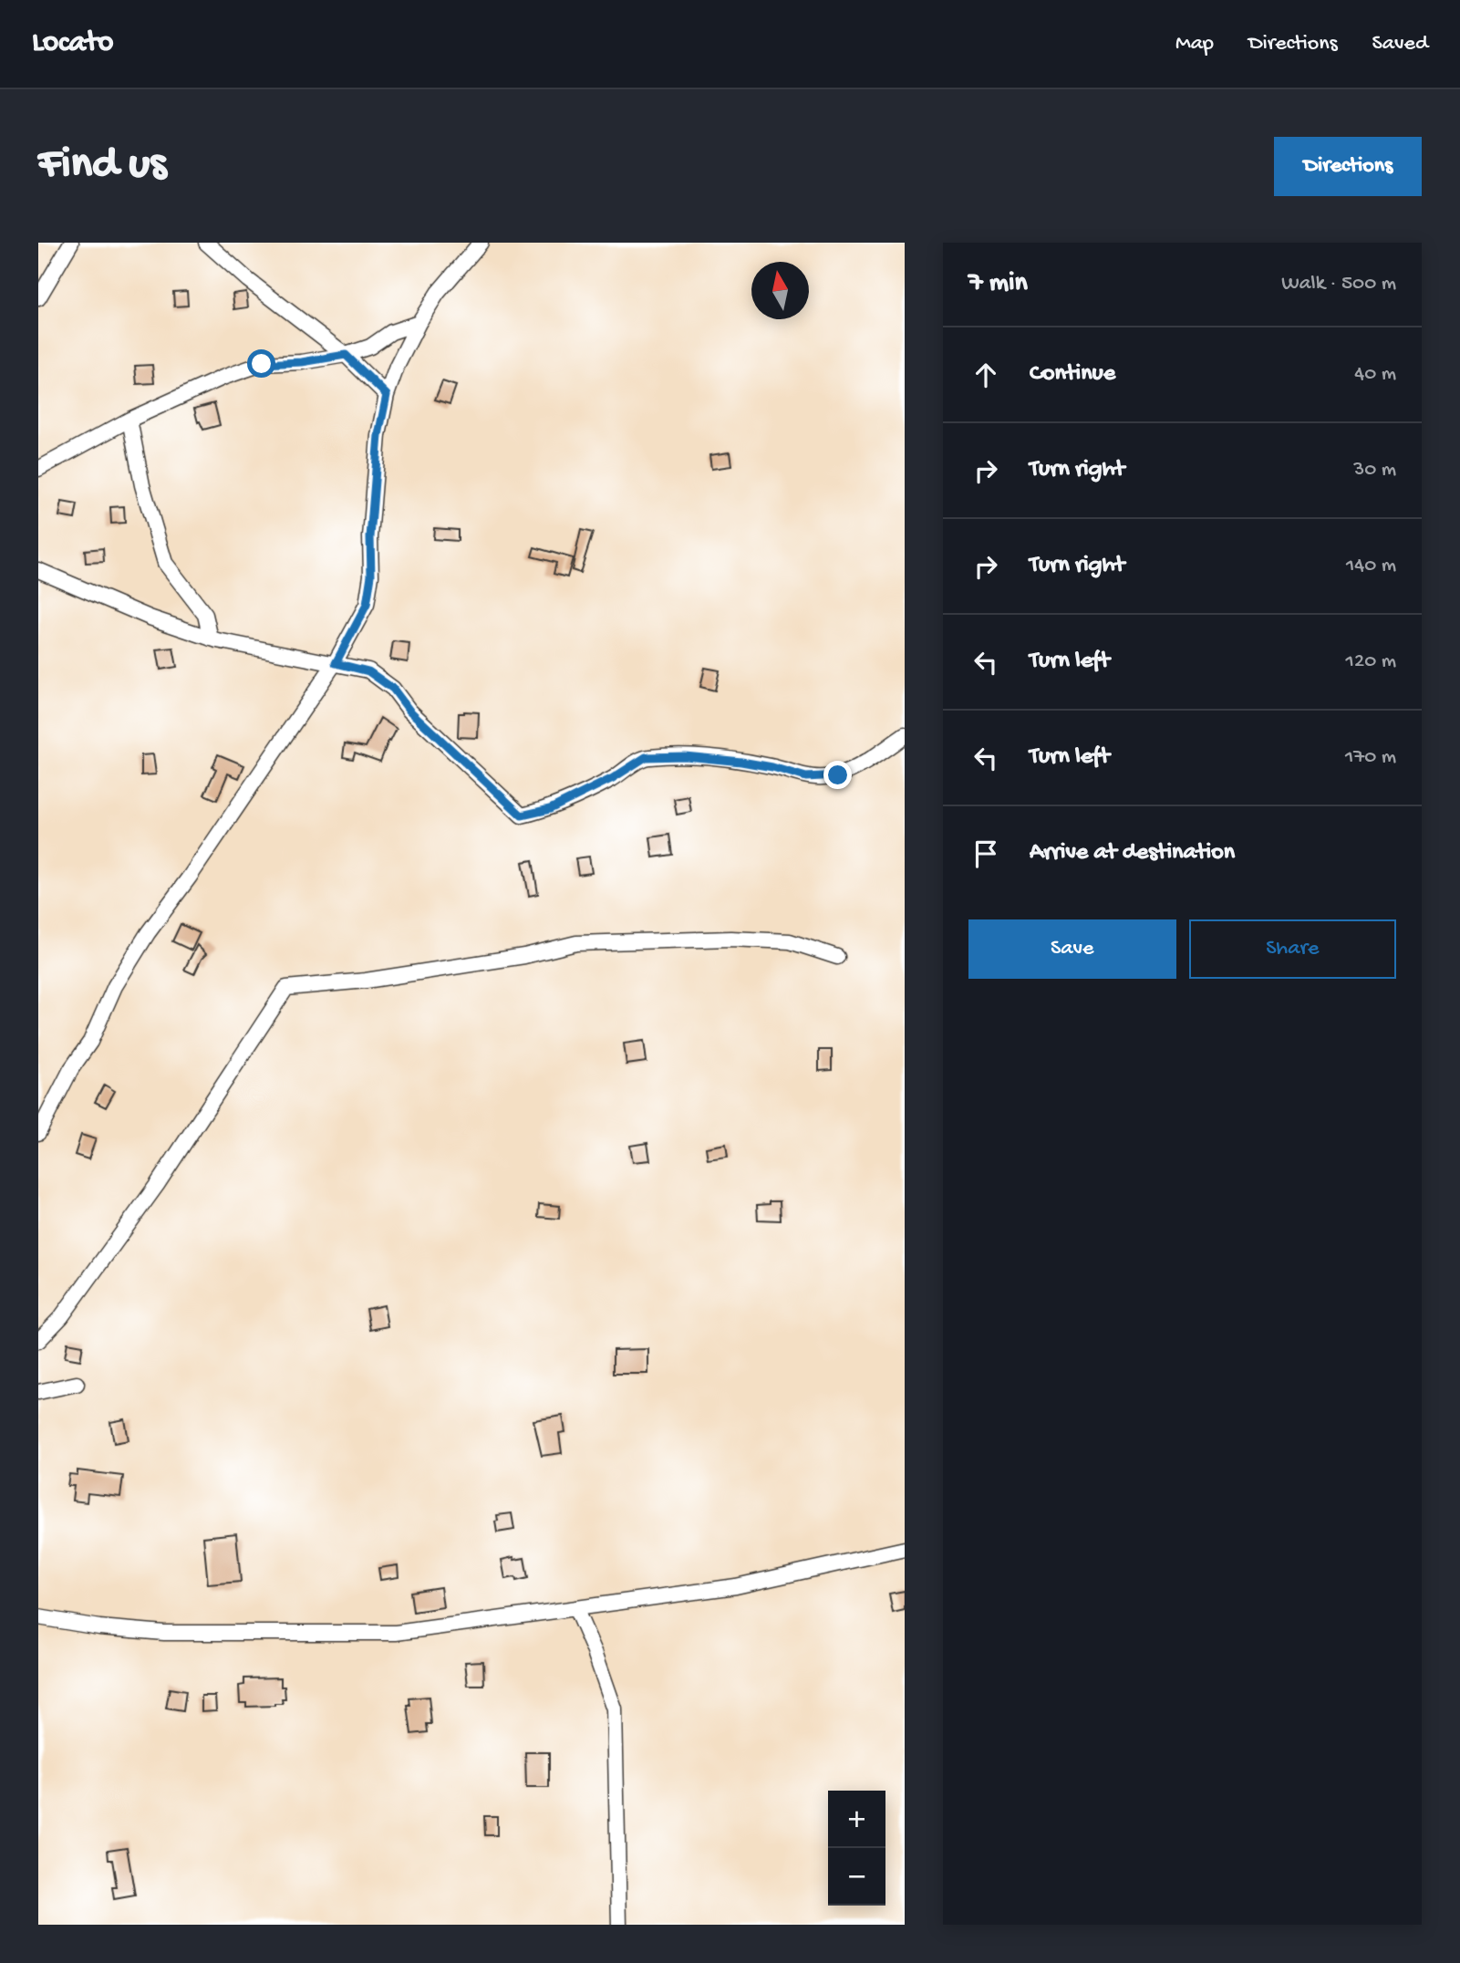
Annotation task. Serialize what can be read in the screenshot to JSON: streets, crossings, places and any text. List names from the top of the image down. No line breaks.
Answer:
{"north":"top","page":{"header":"Locato","nav":["Map","Directions","Saved"],"buttons":["Directions",["Save","Share"]],"title":"Find us","heading":["7 min","Walk · 500 m"],"list":[["Continue","40 m"],["Turn right","30 m"],["Turn right","140 m"],["Turn left","120 m"],["Turn left","170 m"],"Arrive at destination"],"map_buttons":["+","−"]}}
